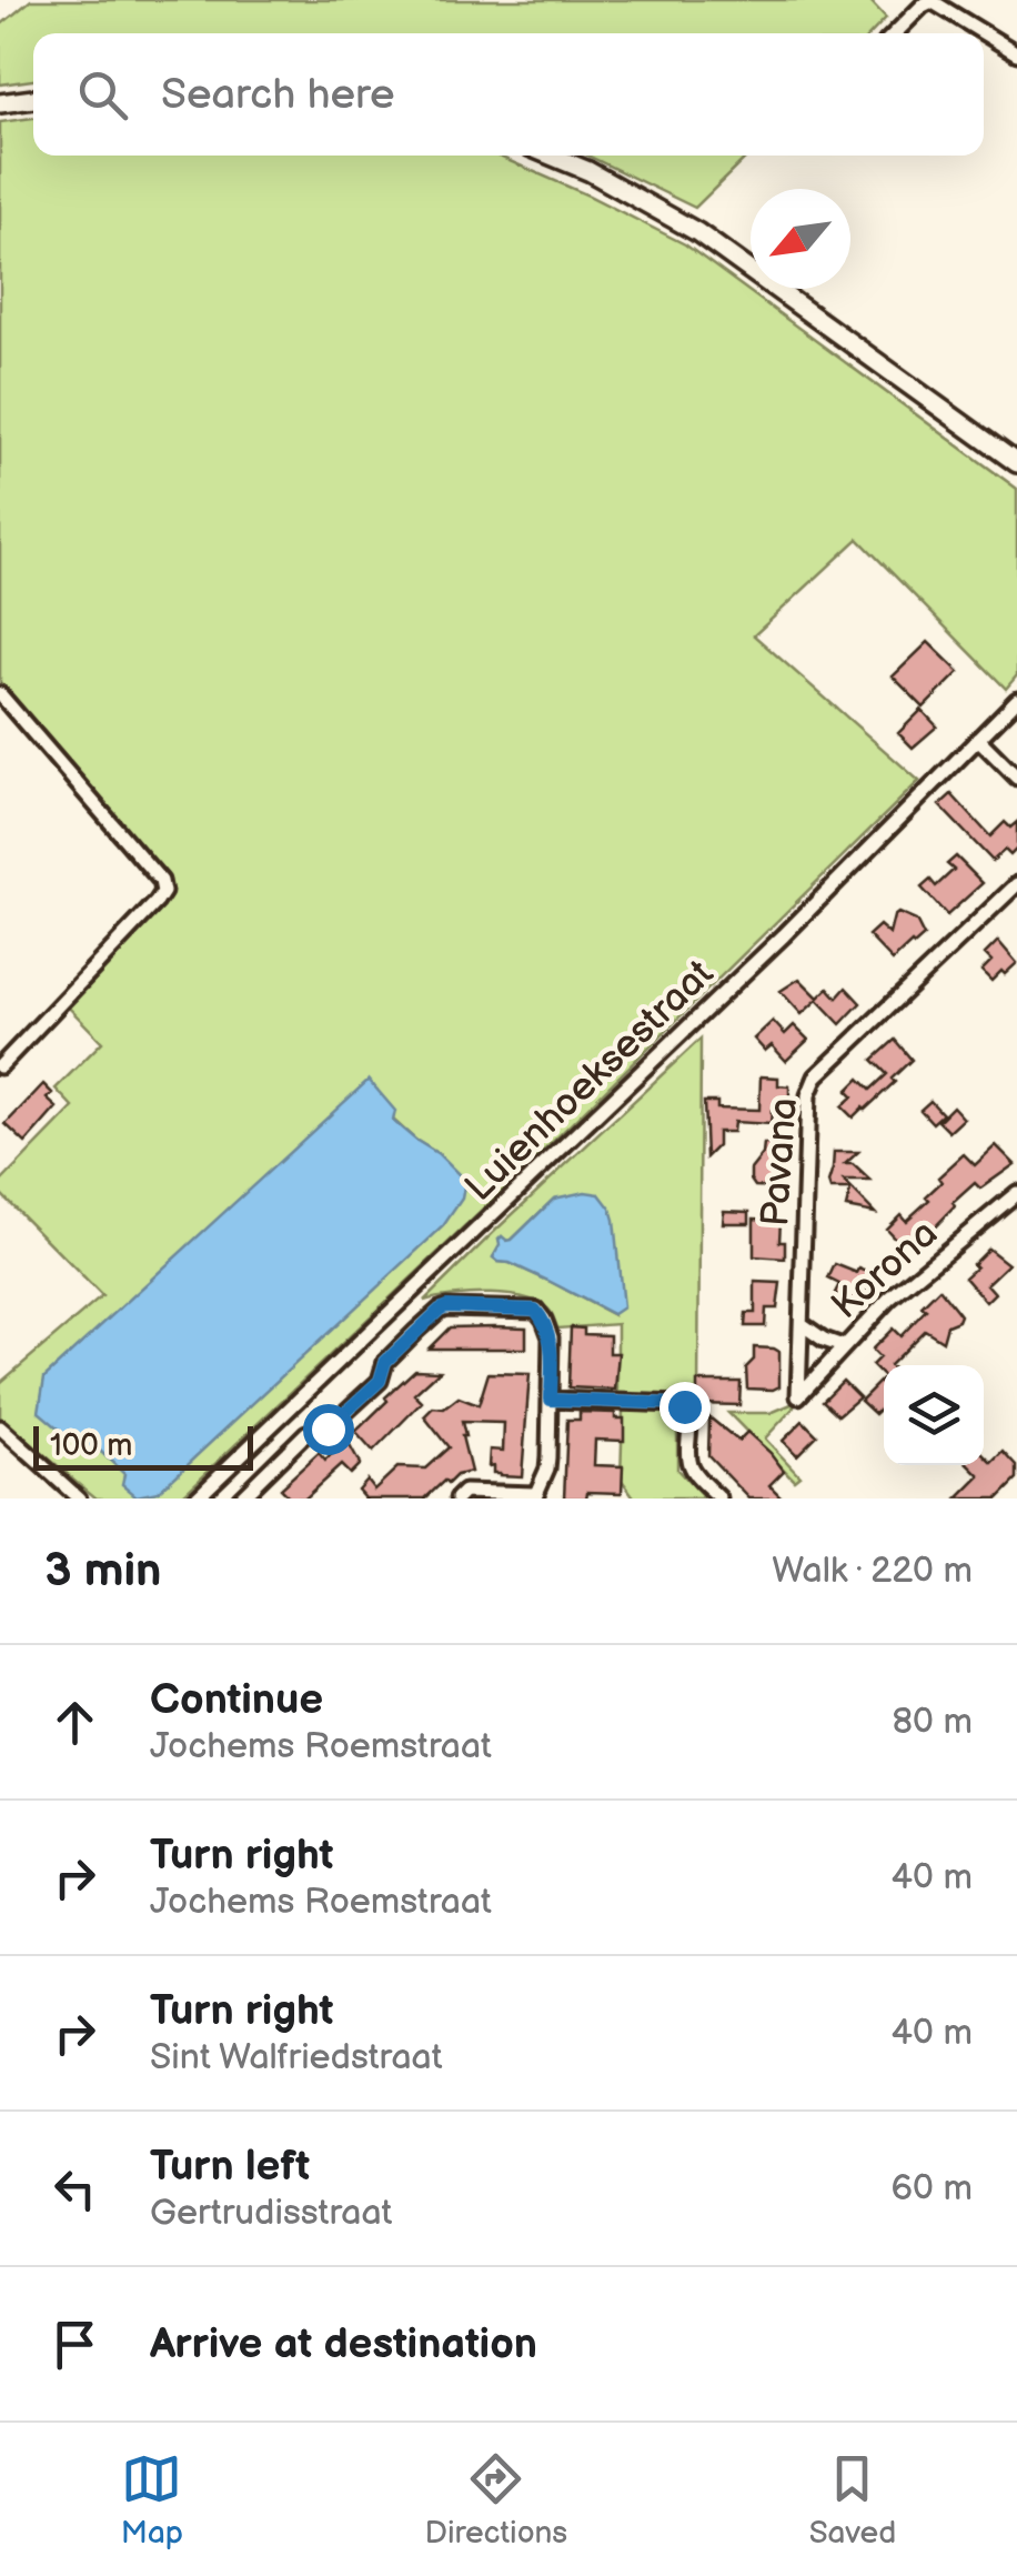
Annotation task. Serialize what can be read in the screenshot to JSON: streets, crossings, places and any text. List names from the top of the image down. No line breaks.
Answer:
{"streets":{"street":["Luienhoeksestraat","Pavana","Korona"]},"crossings":[["Pavana","Korona"]],"scale_bar":"100 m","north":"bottom left","page":{"search":"Search here","scale":"100 m","heading":["3 min","Walk · 220 m"],"list":[["Continue","Jochems Roemstraat","80 m"],["Turn right","Jochems Roemstraat","40 m"],["Turn right","Sint Walfriedstraat","40 m"],["Turn left","Gertrudisstraat","60 m"],"Arrive at destination"],"nav":["Map","Directions","Saved"]}}
